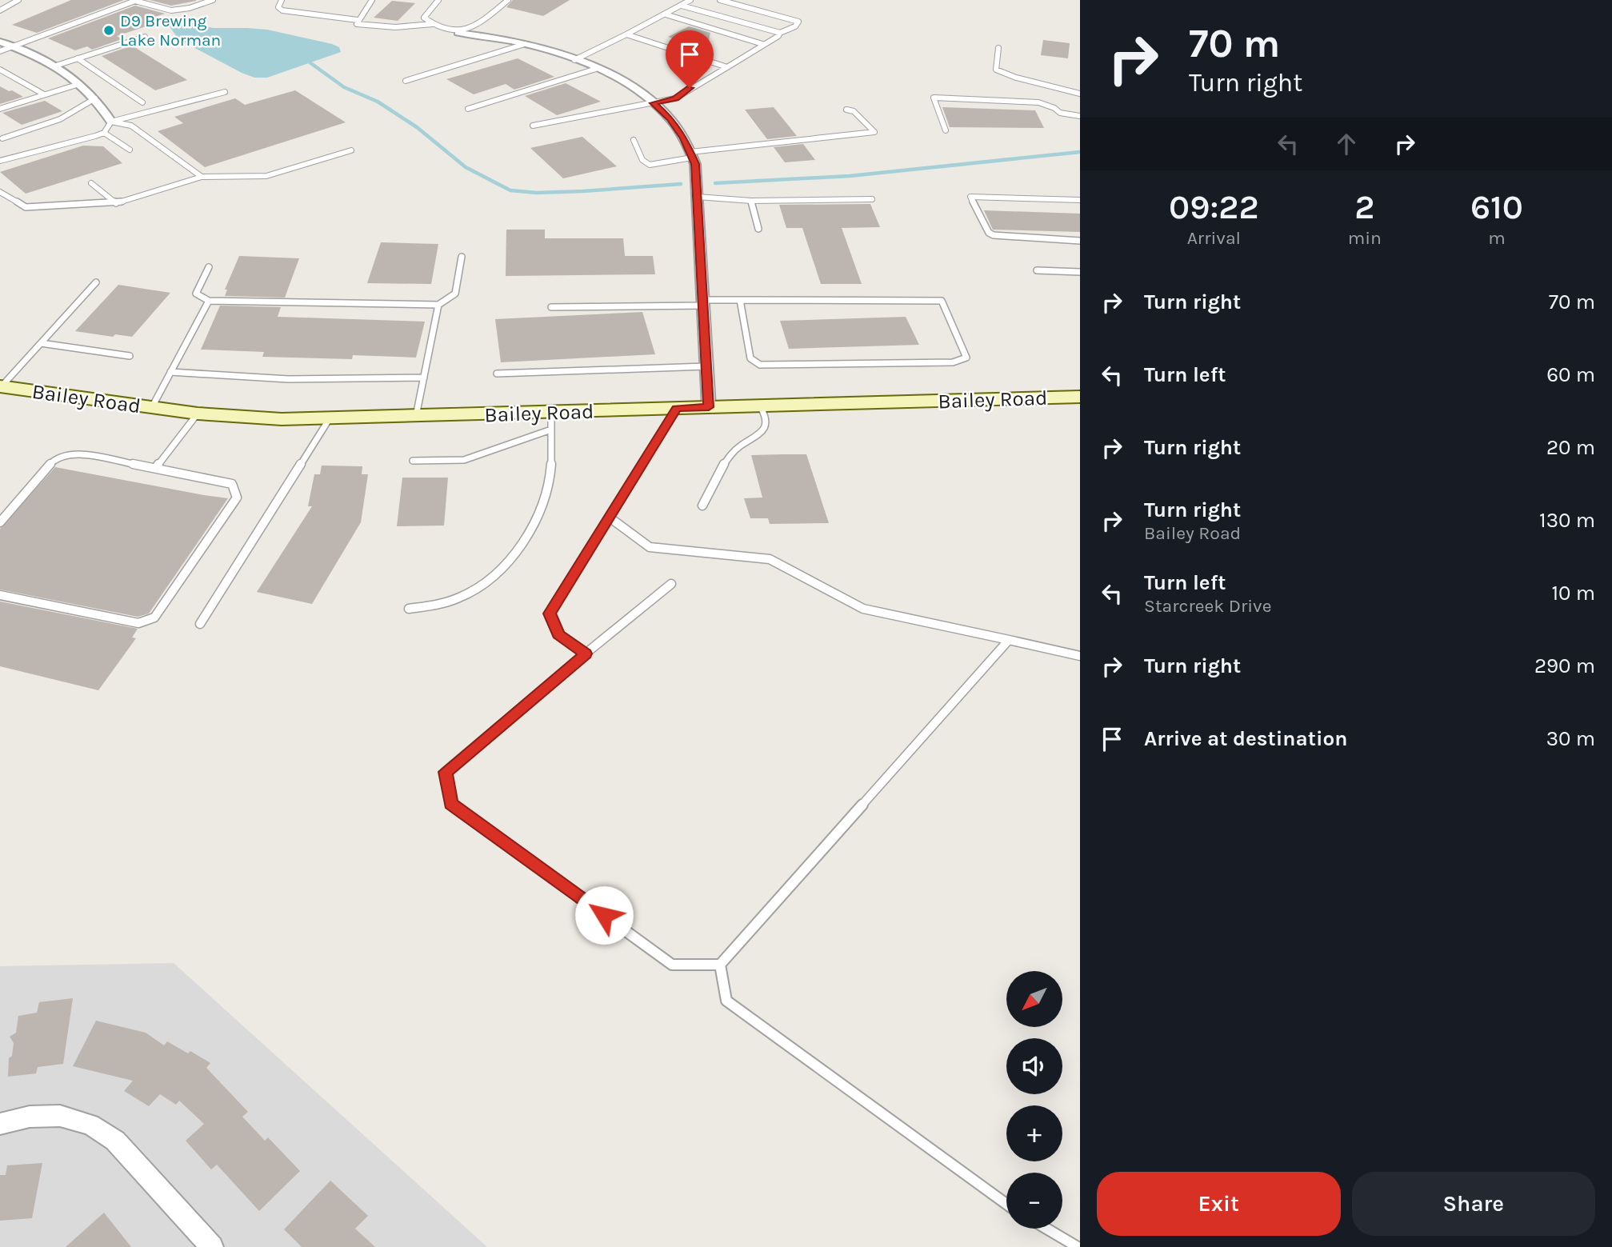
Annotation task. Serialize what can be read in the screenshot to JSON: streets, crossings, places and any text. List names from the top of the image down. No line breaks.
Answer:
{"streets":{"street":["Bailey Road"]},"places":["D9 Brewing Lake Norman"],"north":"bottom left","page":{"turn":["70 m","Turn right"],"eta":["09:22","Arrival","2","min","610","m"],"list":[{"name":"Turn right","value":"70 m"},{"name":"Turn left","value":"60 m"},{"name":"Turn right","value":"20 m"},{"name":"Turn right","note":"Bailey Road","value":"130 m"},{"name":"Turn left","note":"Starcreek Drive","value":"10 m"},{"name":"Turn right","value":"290 m"},{"name":"Arrive at destination","value":"30 m"}],"map_buttons":["+","−"],"buttons":["Exit","Share"]}}
